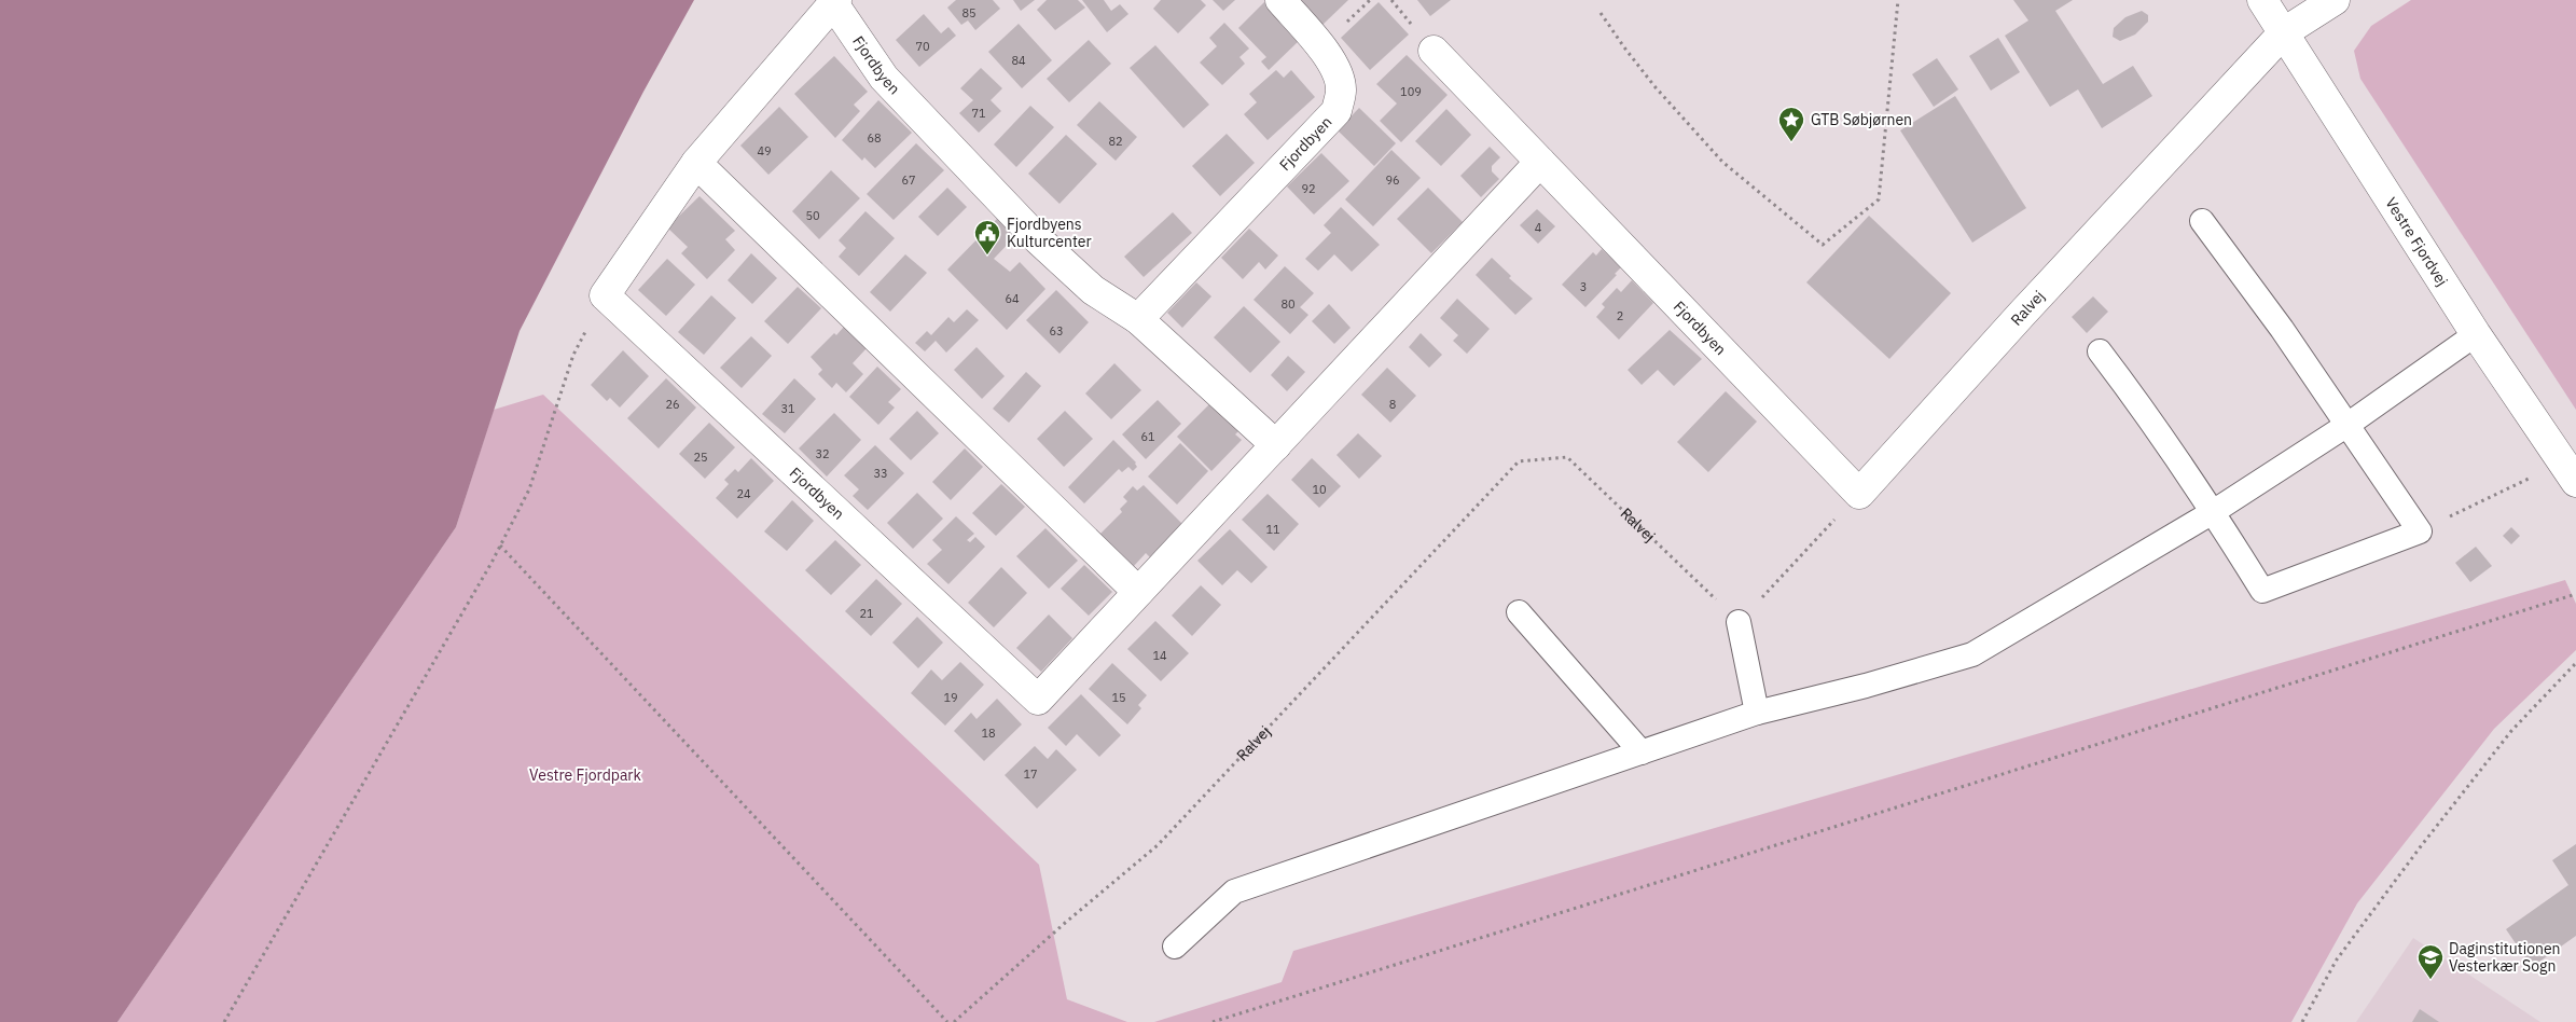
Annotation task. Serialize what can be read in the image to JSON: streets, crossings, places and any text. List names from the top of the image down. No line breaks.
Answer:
{"streets":{"street":["Fjordbyen","Vestre Fjordvej","Ralvej"]},"crossings":[["Fjordbyen","Ralvej"],["Vestre Fjordvej","Ralvej"]],"parks":["Vestre Fjordpark"],"places":{"place":["GTB Søbjørnen"],"public building":["Fjordbyens Kulturcenter"],"school or university":["Daginstitutionen Vesterkær Sogn"]},"house_numbers":["85","70","84","109","71","68","82","49","67","96","92","50","4","3","64","80","2","63","26","8","31","61","32","25","33","10","24","11","21","14","19","15","18","17"]}
